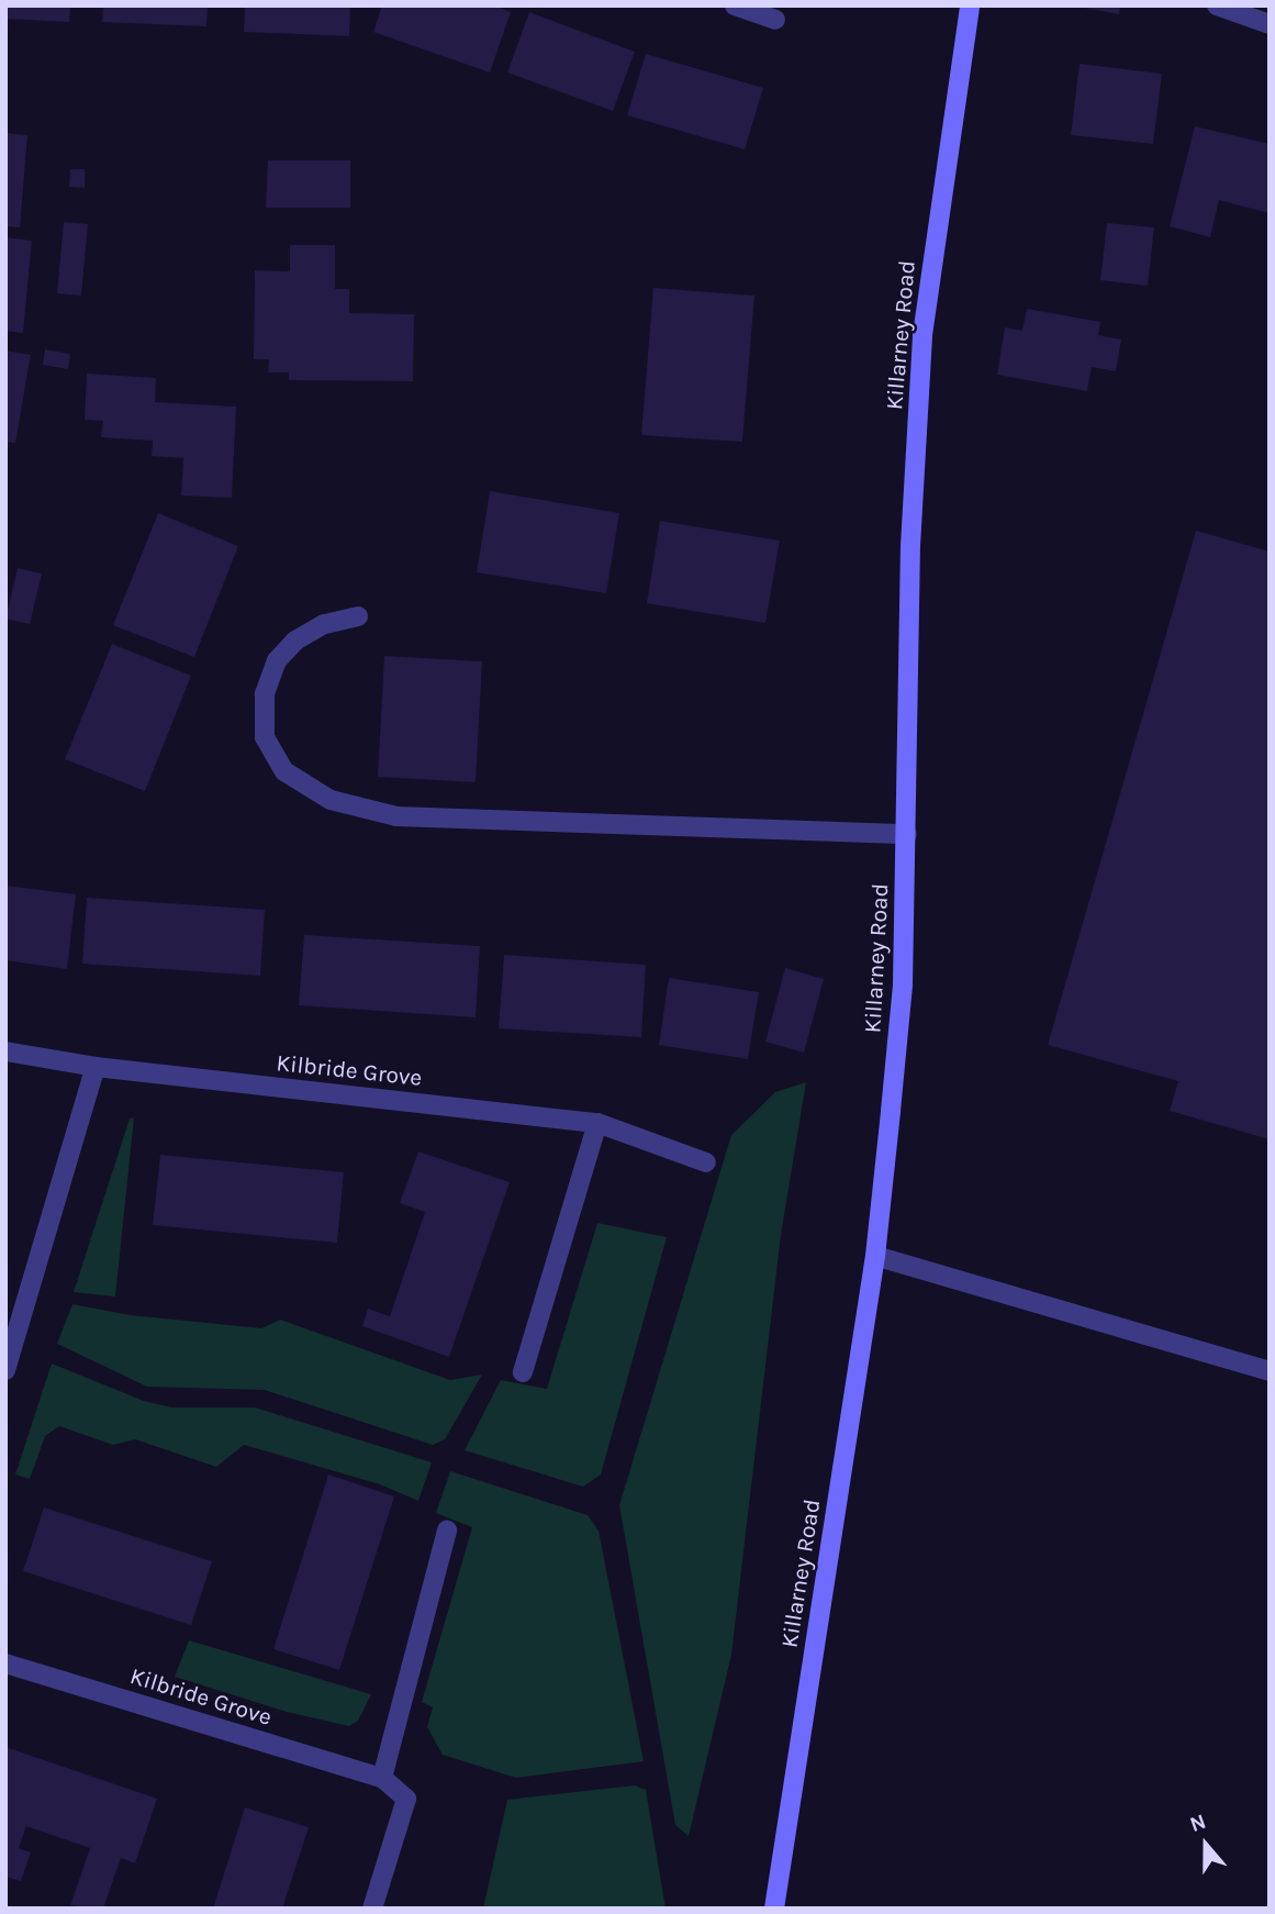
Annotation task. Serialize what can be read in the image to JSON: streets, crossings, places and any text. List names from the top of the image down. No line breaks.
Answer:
{"streets":{"main road":["Killarney Road"],"street":["Kilbride Grove"]},"north":"top"}
